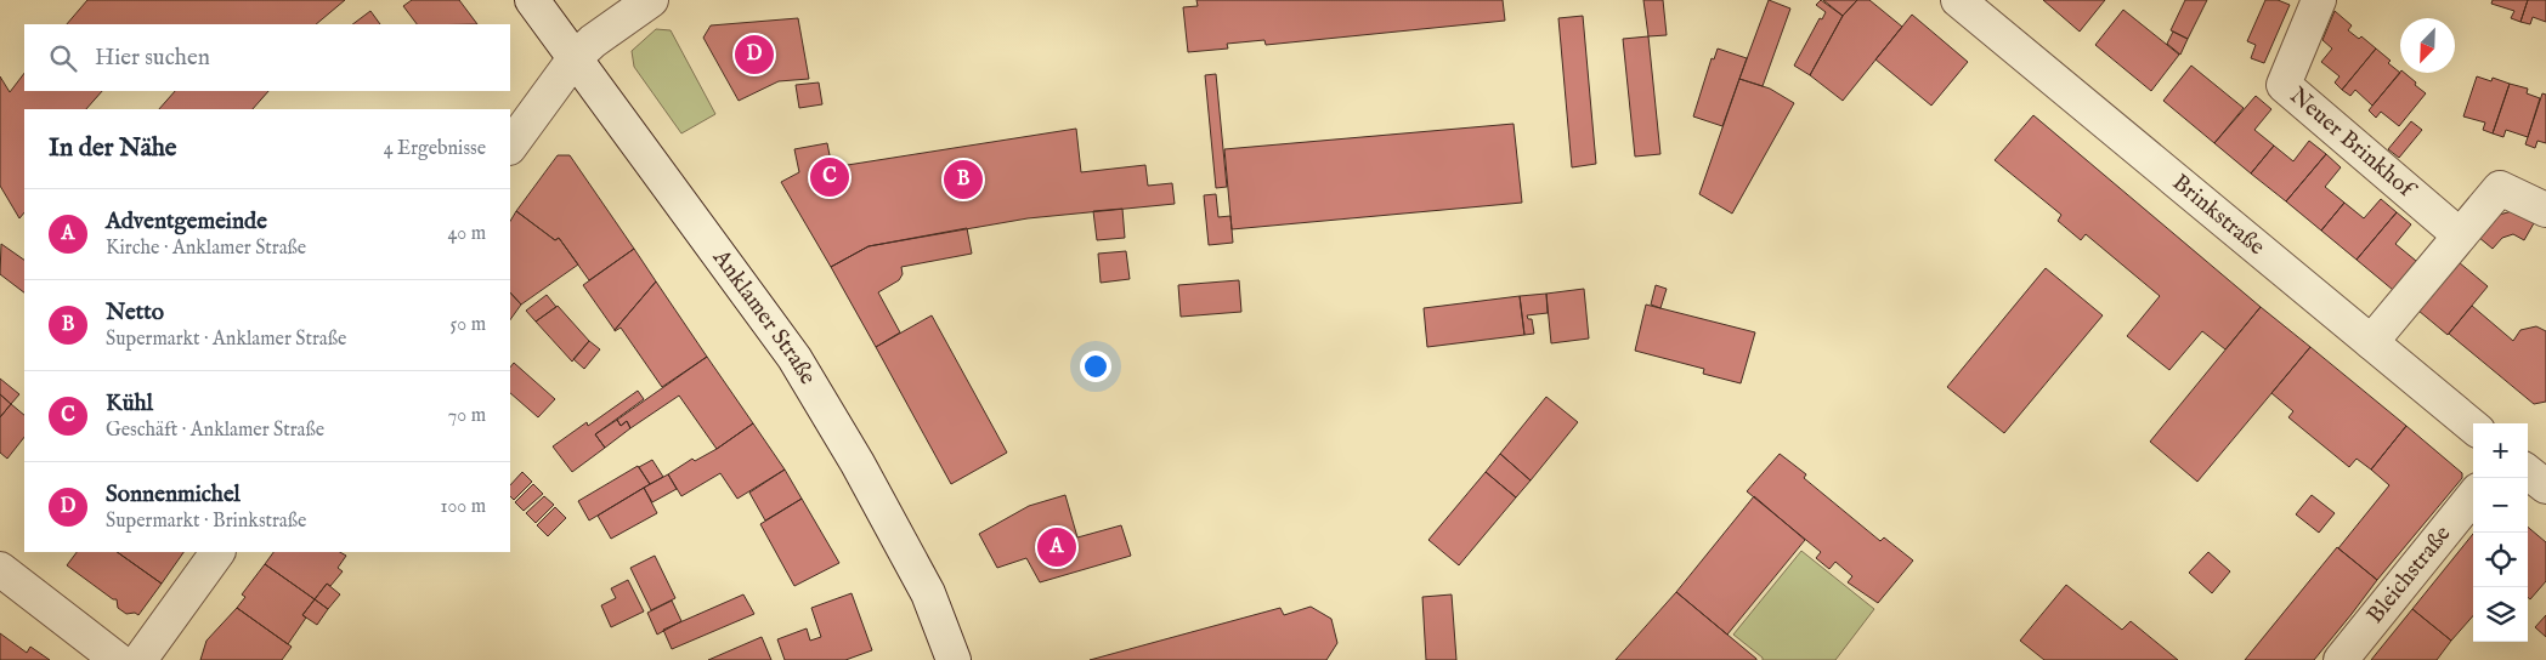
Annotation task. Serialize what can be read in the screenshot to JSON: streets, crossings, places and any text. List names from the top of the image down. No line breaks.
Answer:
{"streets":{"street":["Neuer Brinkhof","Brinkstraße","Anklamer Straße","Bleichstraße"]},"north":"bottom left","page":{"search":"Hier suchen","pins":["D","C","B","A"],"heading":["In der Nähe","4 Ergebnisse"],"list":[{"mark":"A","name":"Adventgemeinde","note":"Kirche · Anklamer Straße","value":"40 m"},{"mark":"B","name":"Netto","note":"Supermarkt · Anklamer Straße","value":"50 m"},{"mark":"C","name":"Kühl","note":"Geschäft · Anklamer Straße","value":"70 m"},{"mark":"D","name":"Sonnenmichel","note":"Supermarkt · Brinkstraße","value":"100 m"}],"map_buttons":["+","−"]}}
